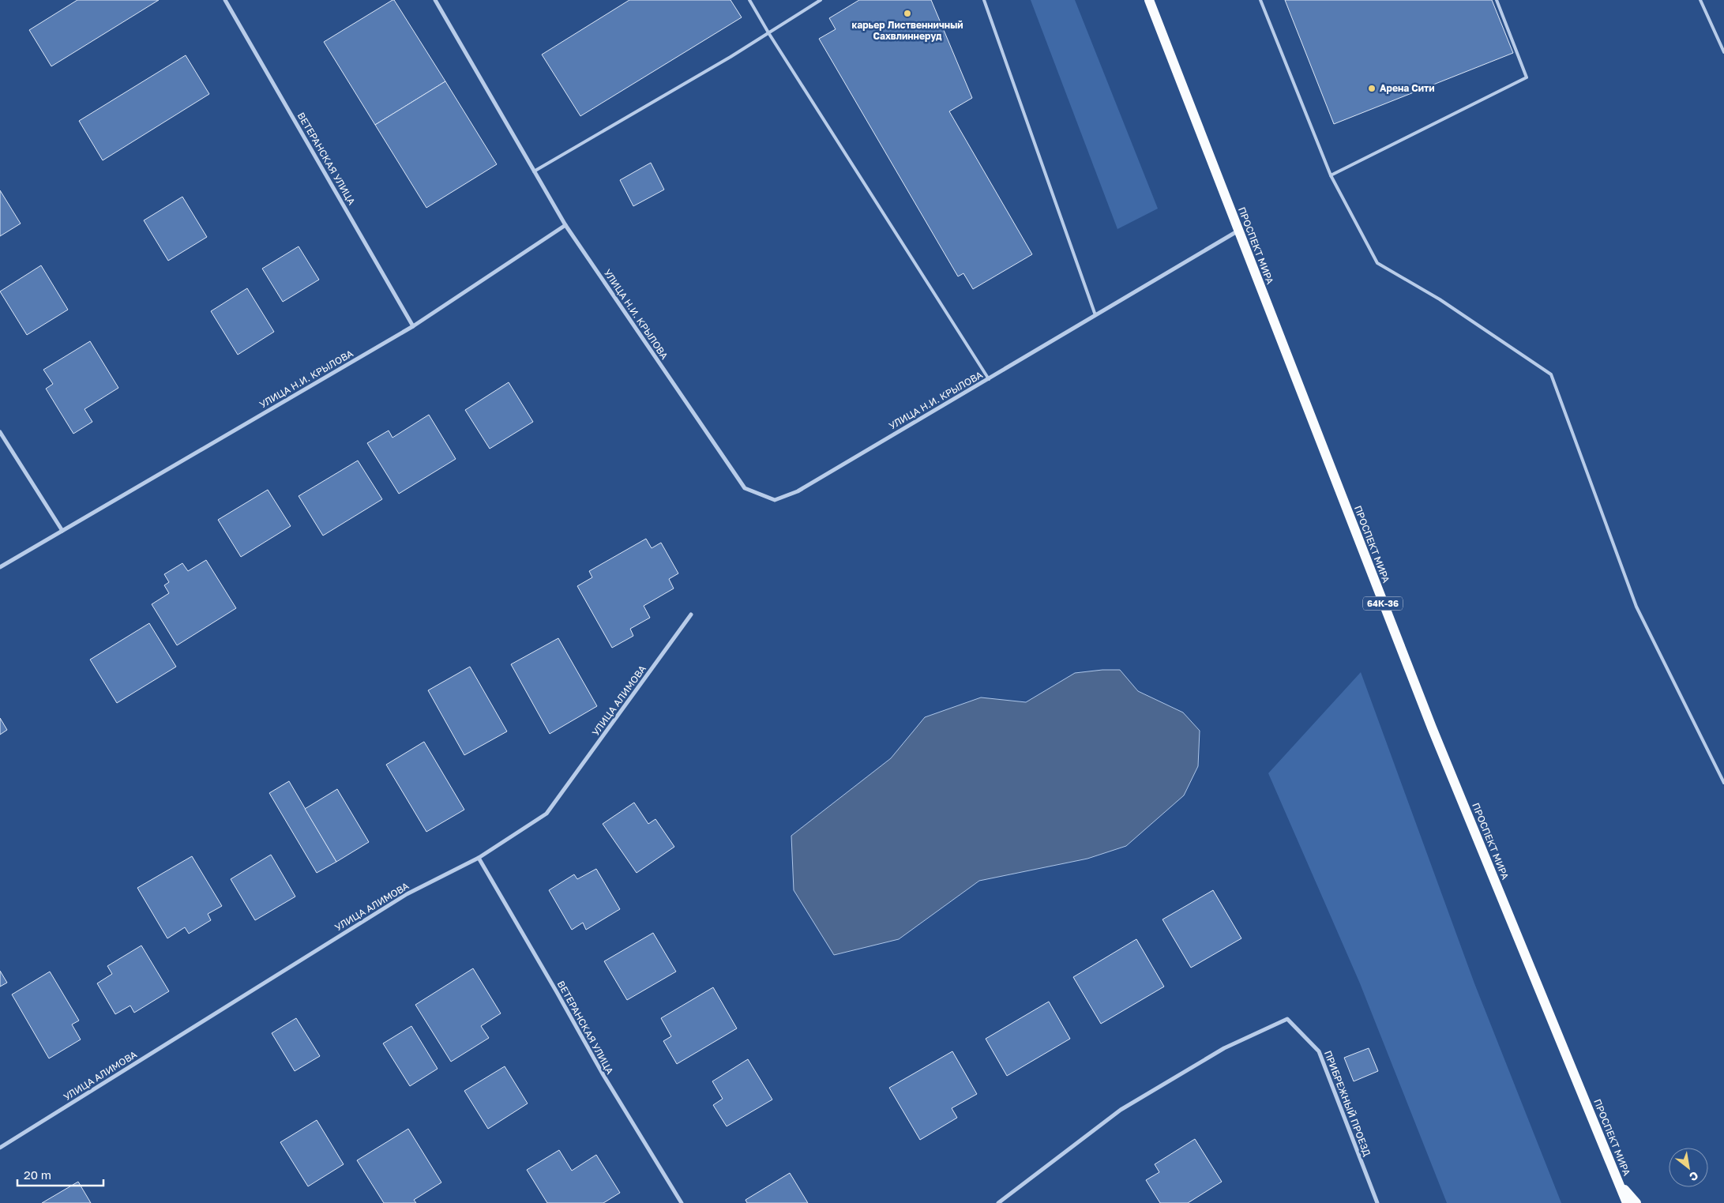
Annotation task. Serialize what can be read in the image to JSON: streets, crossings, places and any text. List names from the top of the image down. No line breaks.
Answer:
{"streets":{"main road":["ПРОСПЕКТ МИРА","64К-36"],"street":["ВЕТЕРАНСКАЯ УЛИЦА","УЛИЦА Н.И. КРЫЛОВА","УЛИЦА АЛИМОВА","ПРИБРЕЖНЫЙ ПРОЕЗД"]},"crossings":[["ВЕТЕРАНСКАЯ УЛИЦА","УЛИЦА Н.И. КРЫЛОВА"],["ВЕТЕРАНСКАЯ УЛИЦА","УЛИЦА АЛИМОВА"],["ПРОСПЕКТ МИРА","УЛИЦА Н.И. КРЫЛОВА"]],"places":["карьер Лиственничный Сахвлиннеруд","Арена Сити"],"scale_bar":"20 m","north":"bottom right"}
